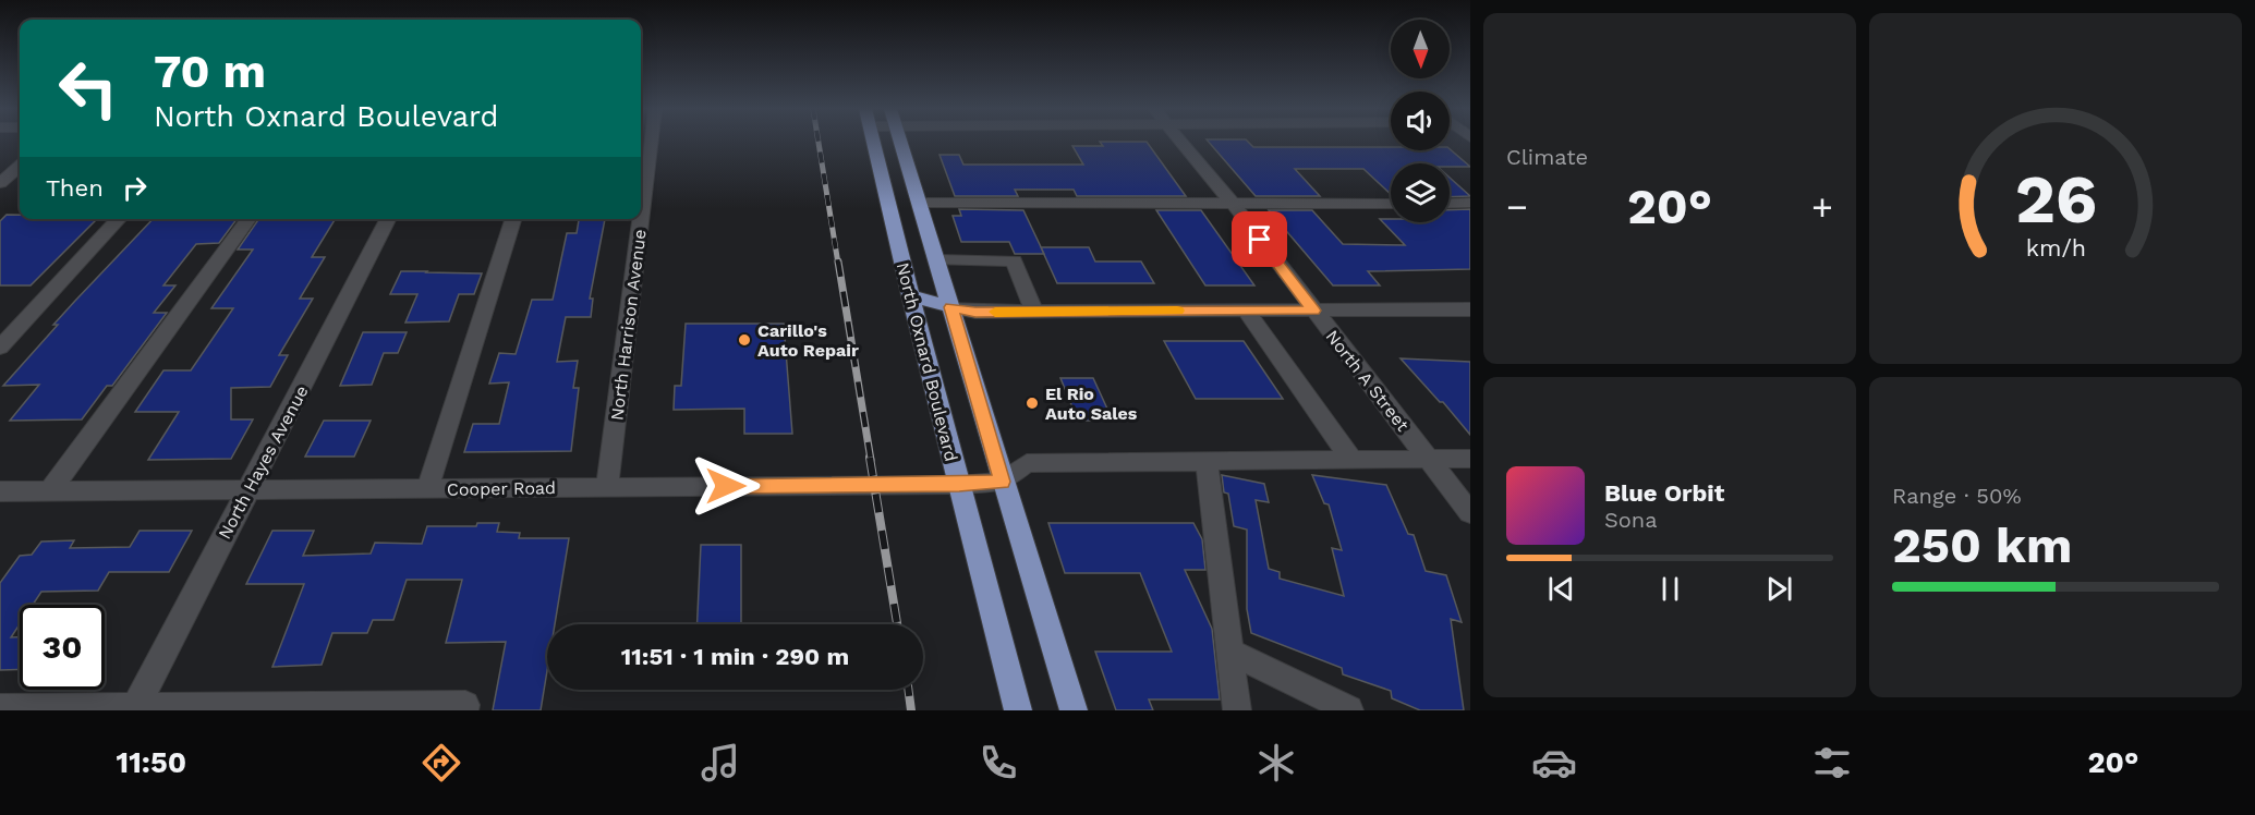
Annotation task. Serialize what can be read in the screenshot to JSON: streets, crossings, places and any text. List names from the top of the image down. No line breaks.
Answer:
{"streets":{"main road":["North Oxnard Boulevard"],"street":["North Harrison Avenue","North A Street","North Hayes Avenue","Cooper Road"]},"crossings":[["North Harrison Avenue","Cooper Road"],["North Oxnard Boulevard","Cooper Road"],["North Hayes Avenue","Cooper Road"]],"places":["Carillo's Auto Repair","El Rio Auto Sales"],"north":"bottom","page":{"tile":["Climate",["Range · 50%","250 km"]],"turn":["70 m","North Oxnard Boulevard"],"then":"Then","heat":["−","20°","+"],"song":["Blue Orbit","Sona"],"limit":"30","trip":"11:51 · 1 min · 290 m","tabs":["11:50","20°"],"gauge":["26","km/h"]}}
